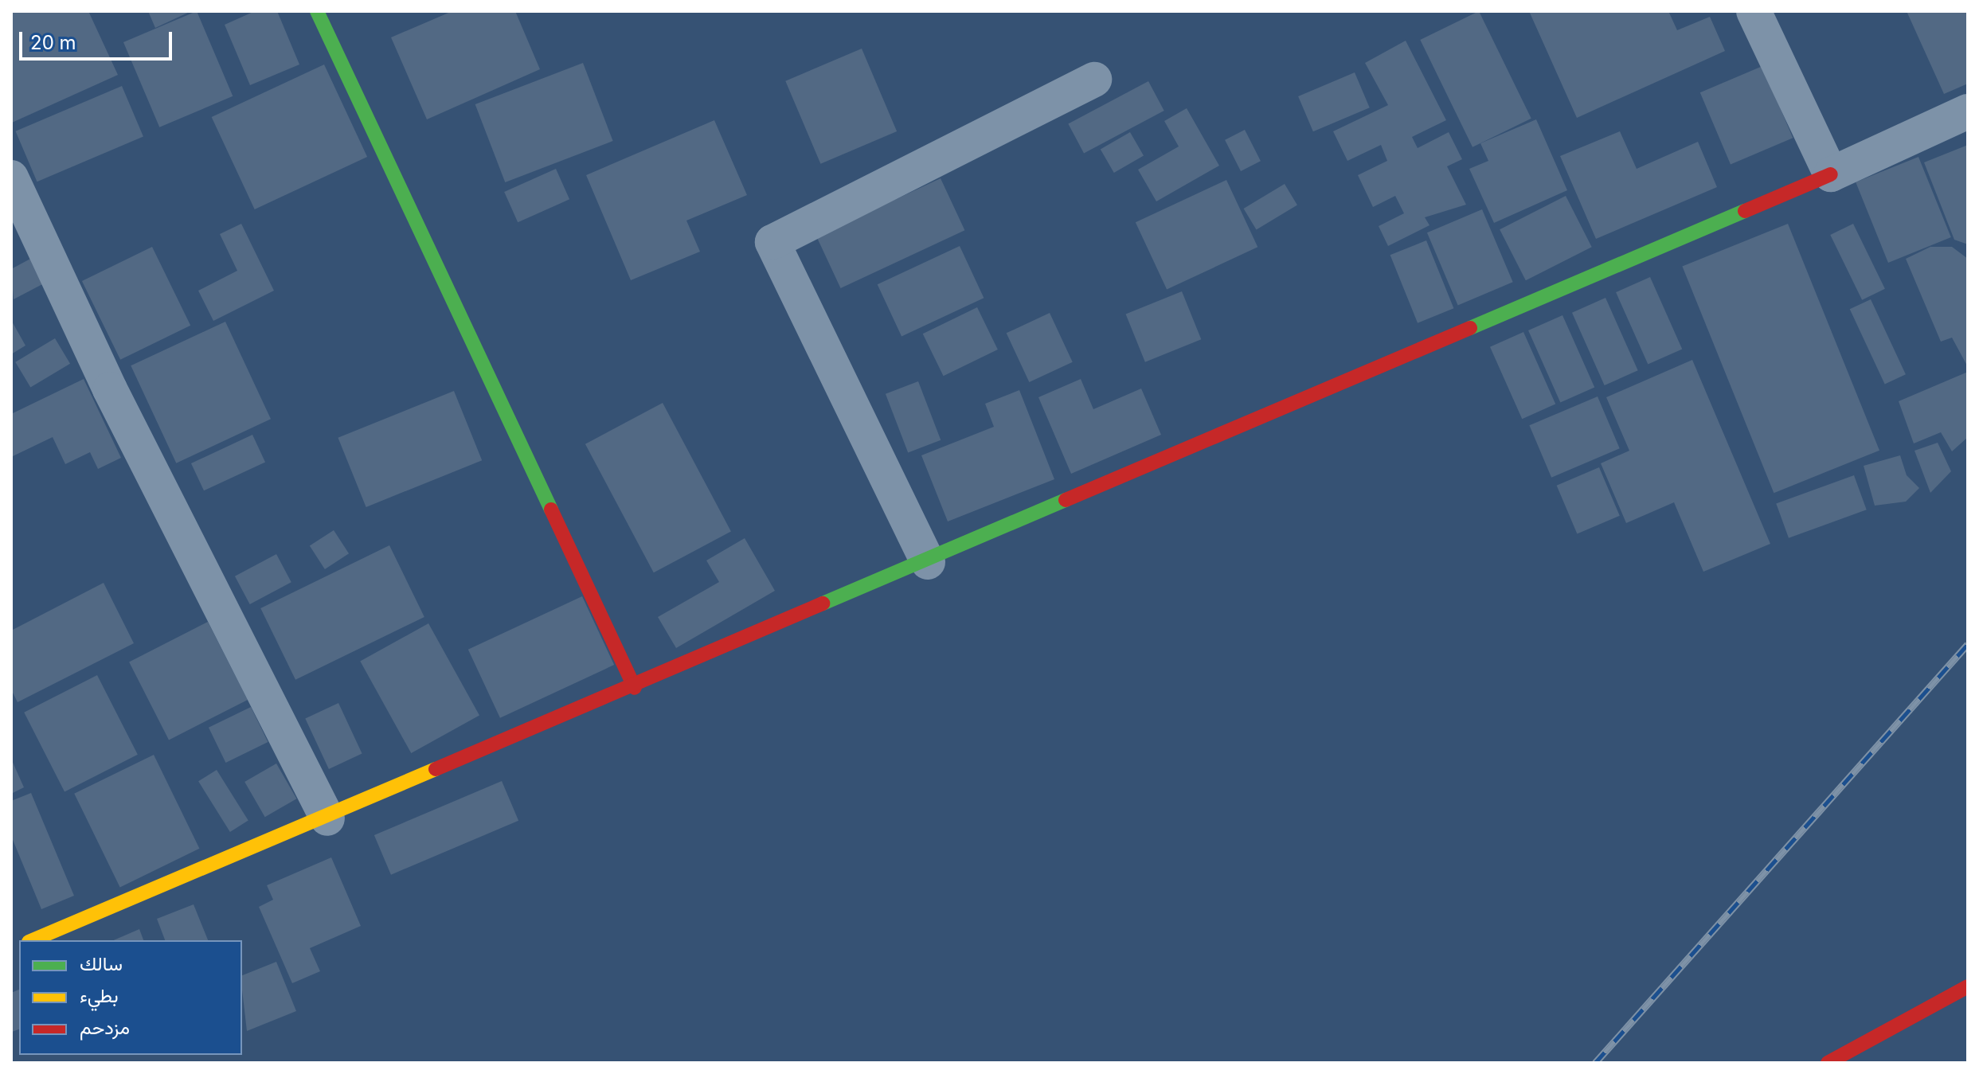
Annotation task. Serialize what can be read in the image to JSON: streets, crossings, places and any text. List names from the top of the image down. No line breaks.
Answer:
{"legend":["سالك","بطيء","مزدحم"],"scale_bar":"20 m"}
